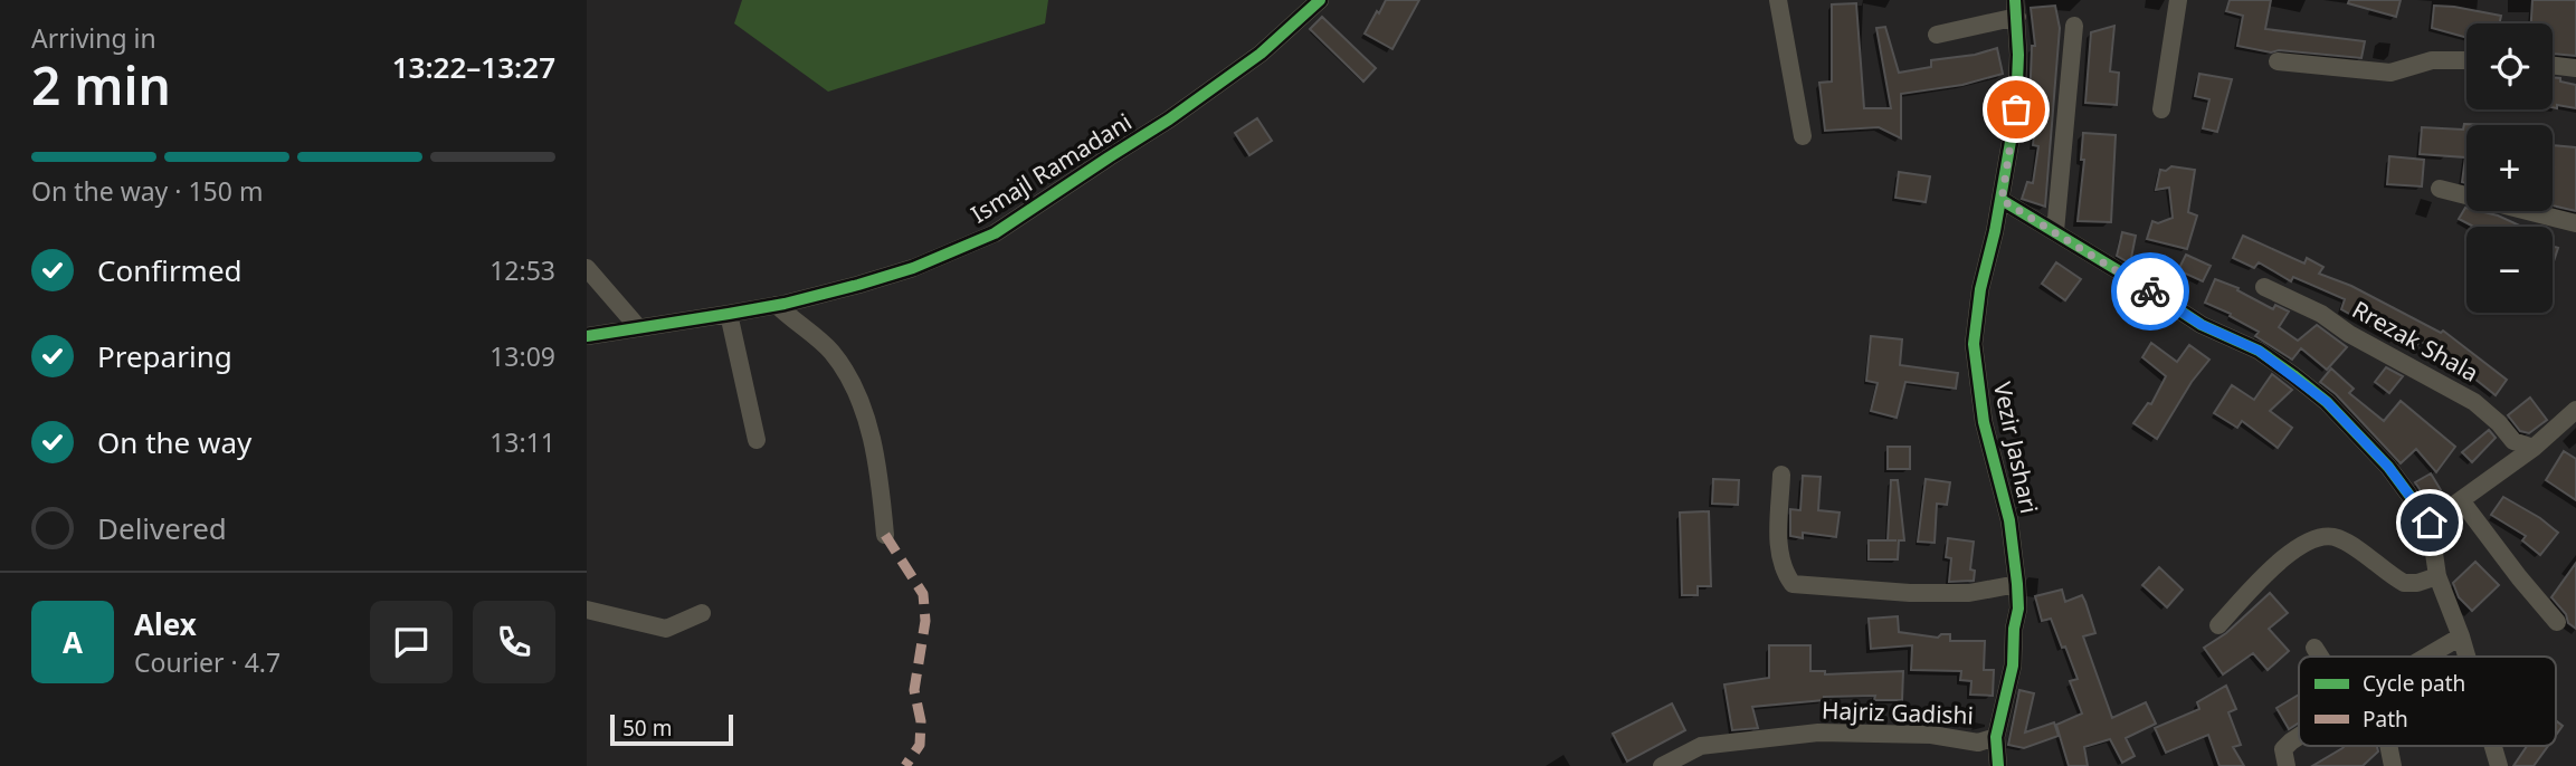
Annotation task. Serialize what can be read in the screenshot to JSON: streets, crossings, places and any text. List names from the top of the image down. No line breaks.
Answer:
{"streets":{"street":["Ismajl Ramadani","Rrezak Shala","Vezir Jashari","Hajriz Gadishi"]},"crossings":[["Vezir Jashari","Hajriz Gadishi"]],"legend":["Cycle path","Path"],"scale_bar":"50 m","page":{"heading":["2 min","Arriving in","13:22–13:27"],"panel":["Alex","Courier · 4.7"],"map_buttons":["+","−"],"bar":"On the way · 150 m","list":[["Confirmed","12:53"],["Preparing","13:09"],["On the way","13:11"],"Delivered"],"round":"A","scale":"50 m"}}
